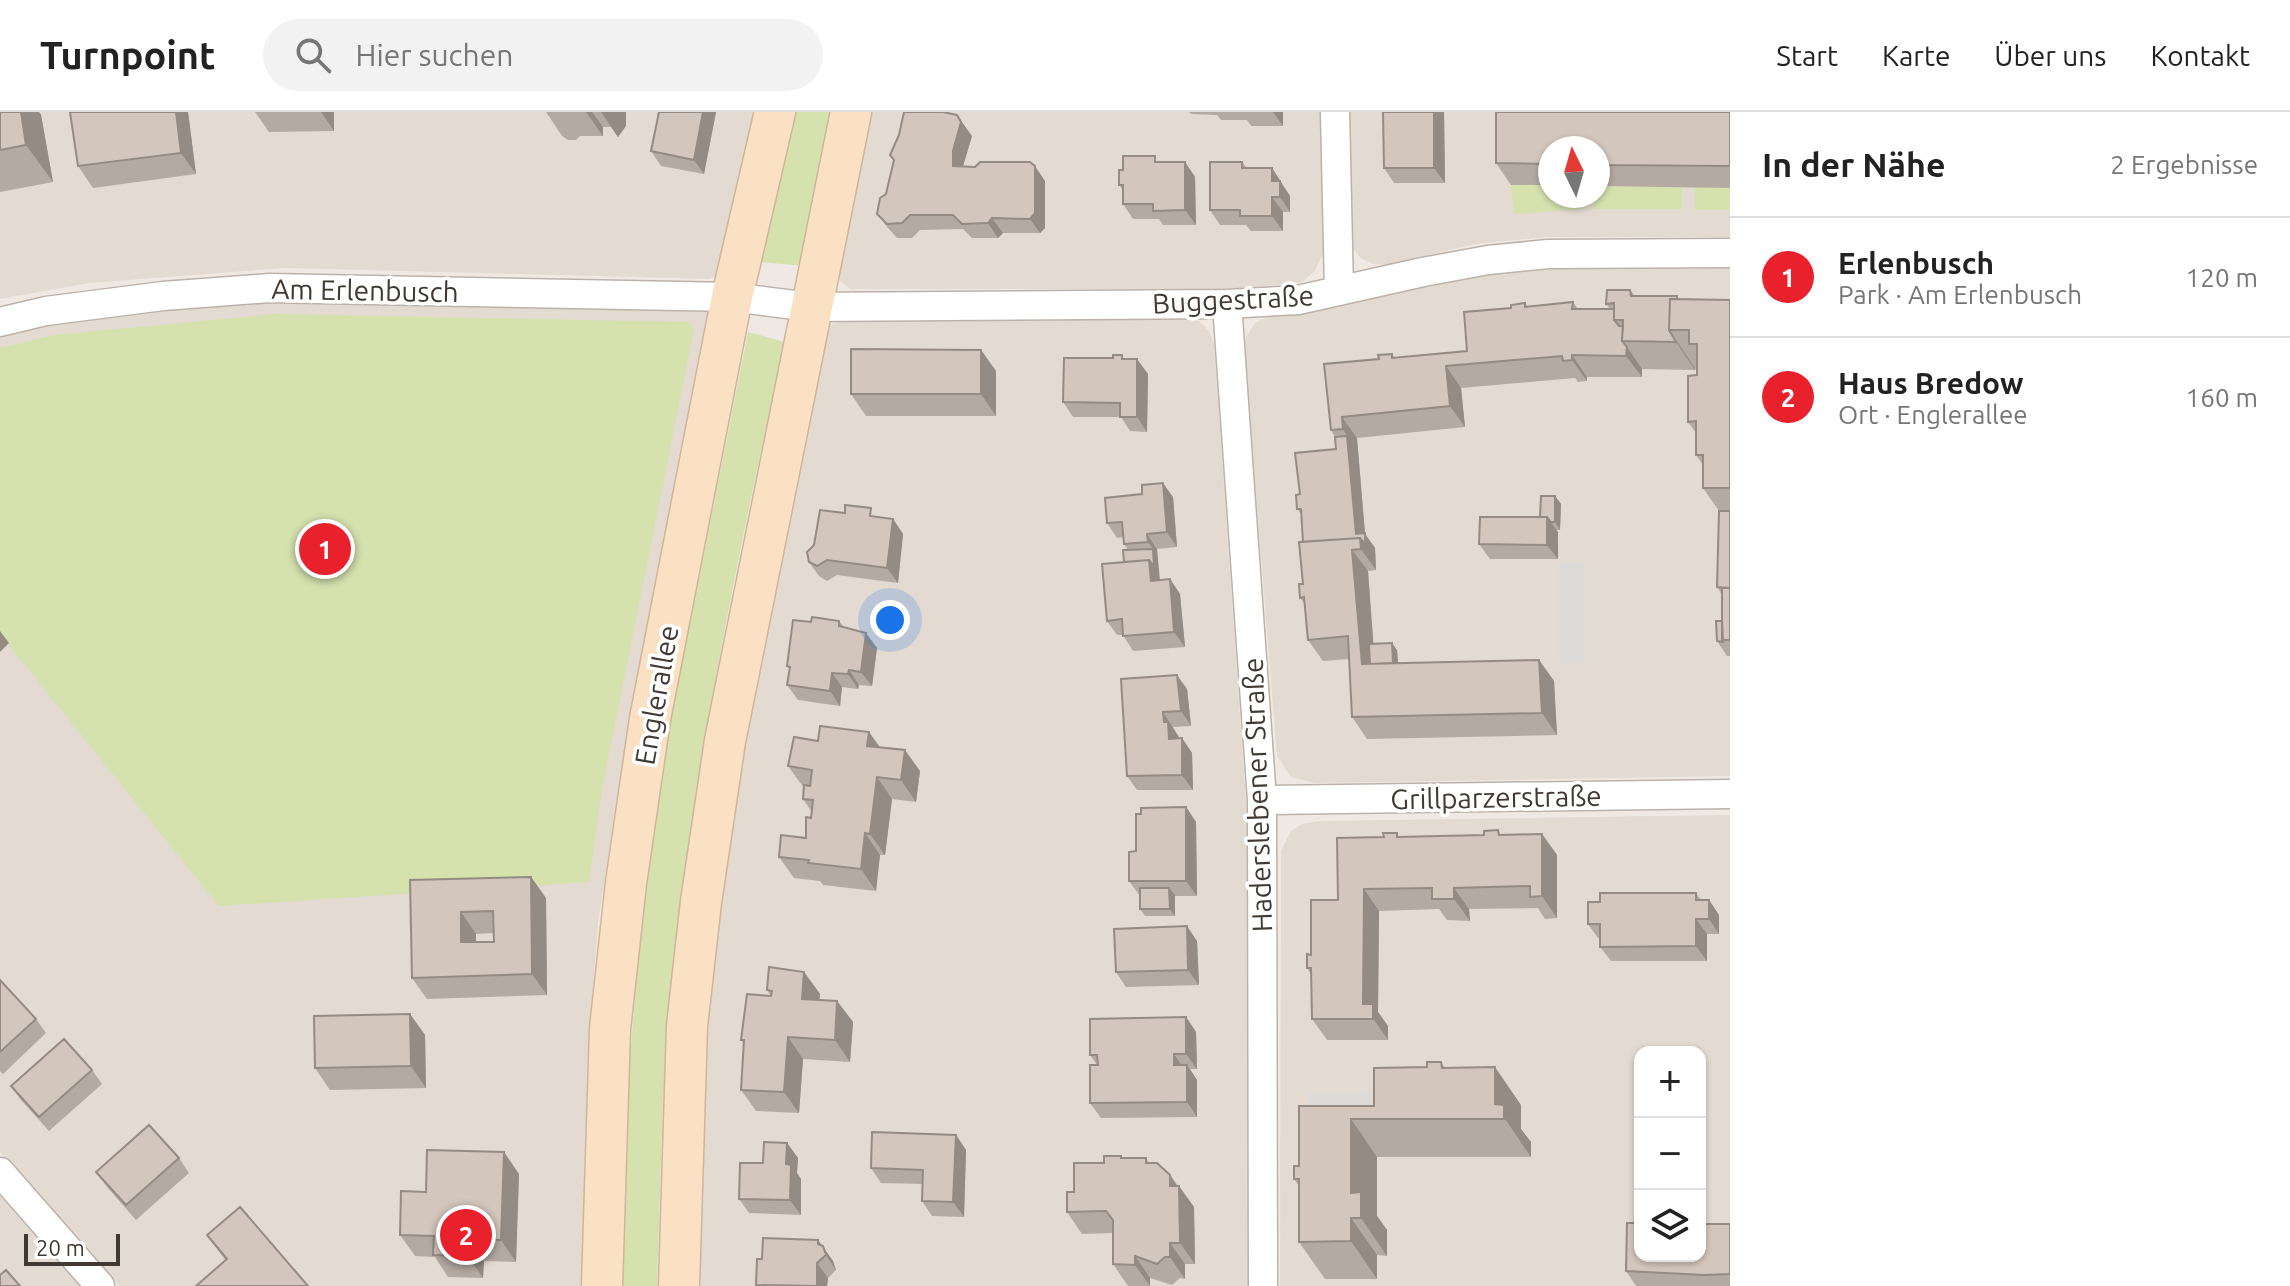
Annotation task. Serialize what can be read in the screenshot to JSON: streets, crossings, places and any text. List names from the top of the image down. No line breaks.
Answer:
{"streets":{"main road":["Englerallee"],"street":["Am Erlenbusch","Buggestraße","Haderslebener Straße","Grillparzerstraße"]},"crossings":[["Am Erlenbusch","Buggestraße"],["Am Erlenbusch","Englerallee"],["Buggestraße","Englerallee"],["Buggestraße","Haderslebener Straße"],["Haderslebener Straße","Grillparzerstraße"]],"scale_bar":"20 m","north":"top","page":{"header":"Turnpoint","search":"Hier suchen","nav":["Start","Karte","Über uns","Kontakt"],"heading":["In der Nähe","2 Ergebnisse"],"list":[{"mark":"1","name":"Erlenbusch","note":"Park · Am Erlenbusch","value":"120 m"},{"mark":"2","name":"Haus Bredow","note":"Ort · Englerallee","value":"160 m"}],"pins":["1","2"],"map_buttons":["+","−"],"scale":"20 m"}}
